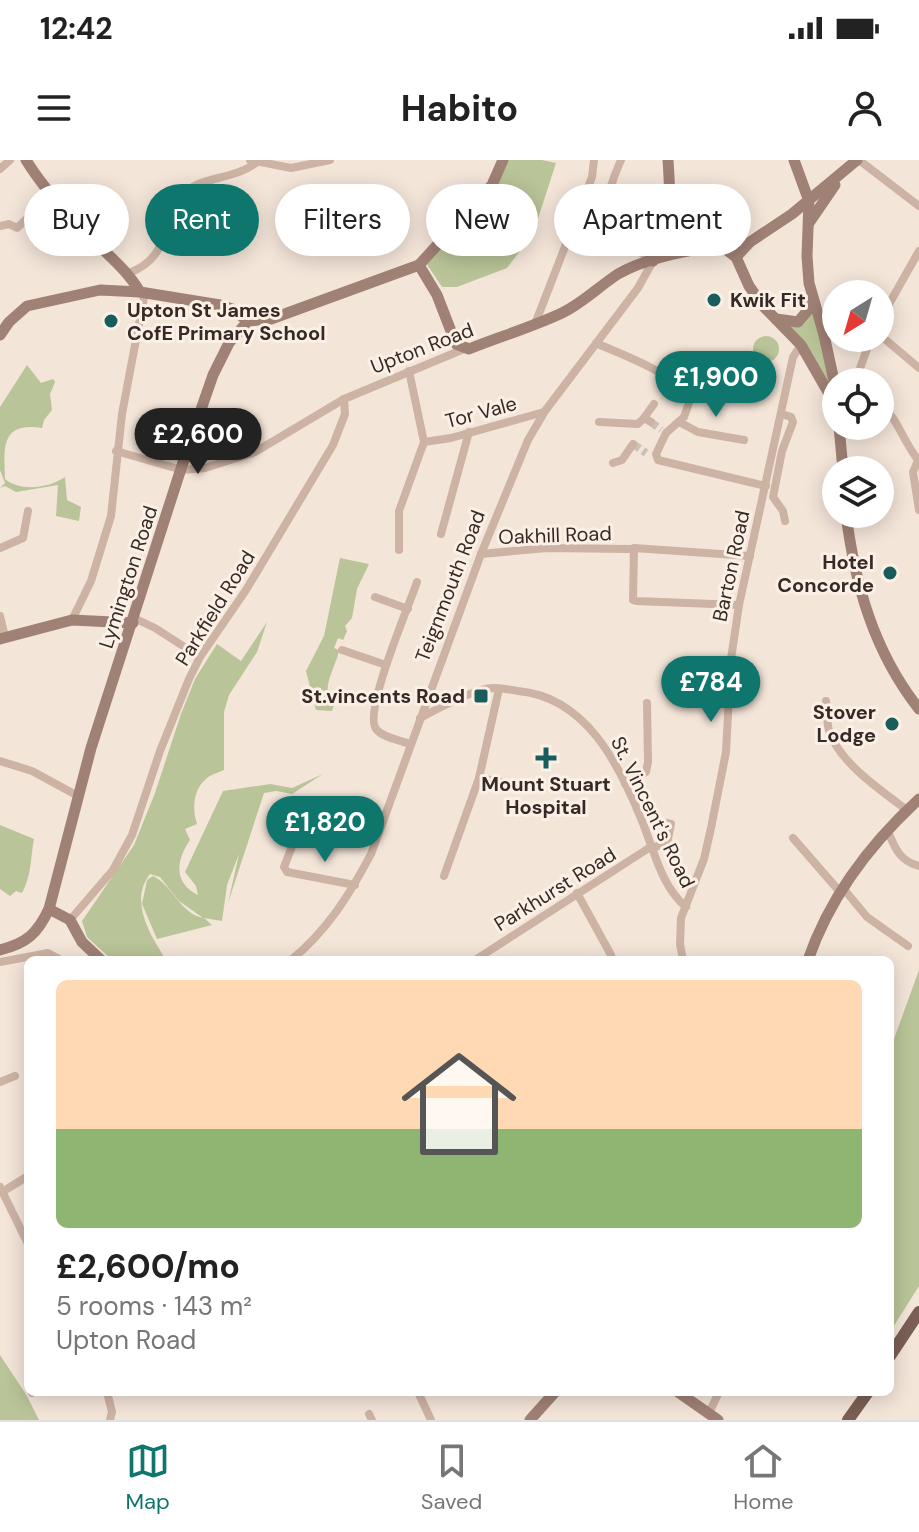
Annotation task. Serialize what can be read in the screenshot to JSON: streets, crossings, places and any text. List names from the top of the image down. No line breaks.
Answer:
{"streets":{"street":["Upton Road","Tor Vale","Oakhill Road","Barton Road","Lymington Road","Teignmouth Road","Parkfield Road","St. Vincent's Road","Parkhurst Road"]},"crossings":[["Upton Road","Tor Vale"],["Upton Road","Lymington Road"],["Upton Road","Teignmouth Road"],["Upton Road","Parkfield Road"],["Tor Vale","Teignmouth Road"],["Oakhill Road","Barton Road"],["Oakhill Road","Teignmouth Road"],["Barton Road","St. Vincent's Road"],["Teignmouth Road","St. Vincent's Road"],["St. Vincent's Road","Parkhurst Road"]],"places":{"other":["Kwik Fit","Upton St James CofE Primary School","Hotel Concorde","Stover Lodge"],"transit":["St.vincents Road"],"health":["Mount Stuart Hospital"]},"north":"bottom left","page":{"status":"12:42","header":"Habito","chip":["Buy","Rent","Filters","New","Apartment"],"price":["£1,900","£2,600","£784","£1,820"],"list":[{"name":"£2,600/mo","note":"5 rooms · 143 m² · Upton Road"}],"tabs":["Map","Saved","Home"]}}
